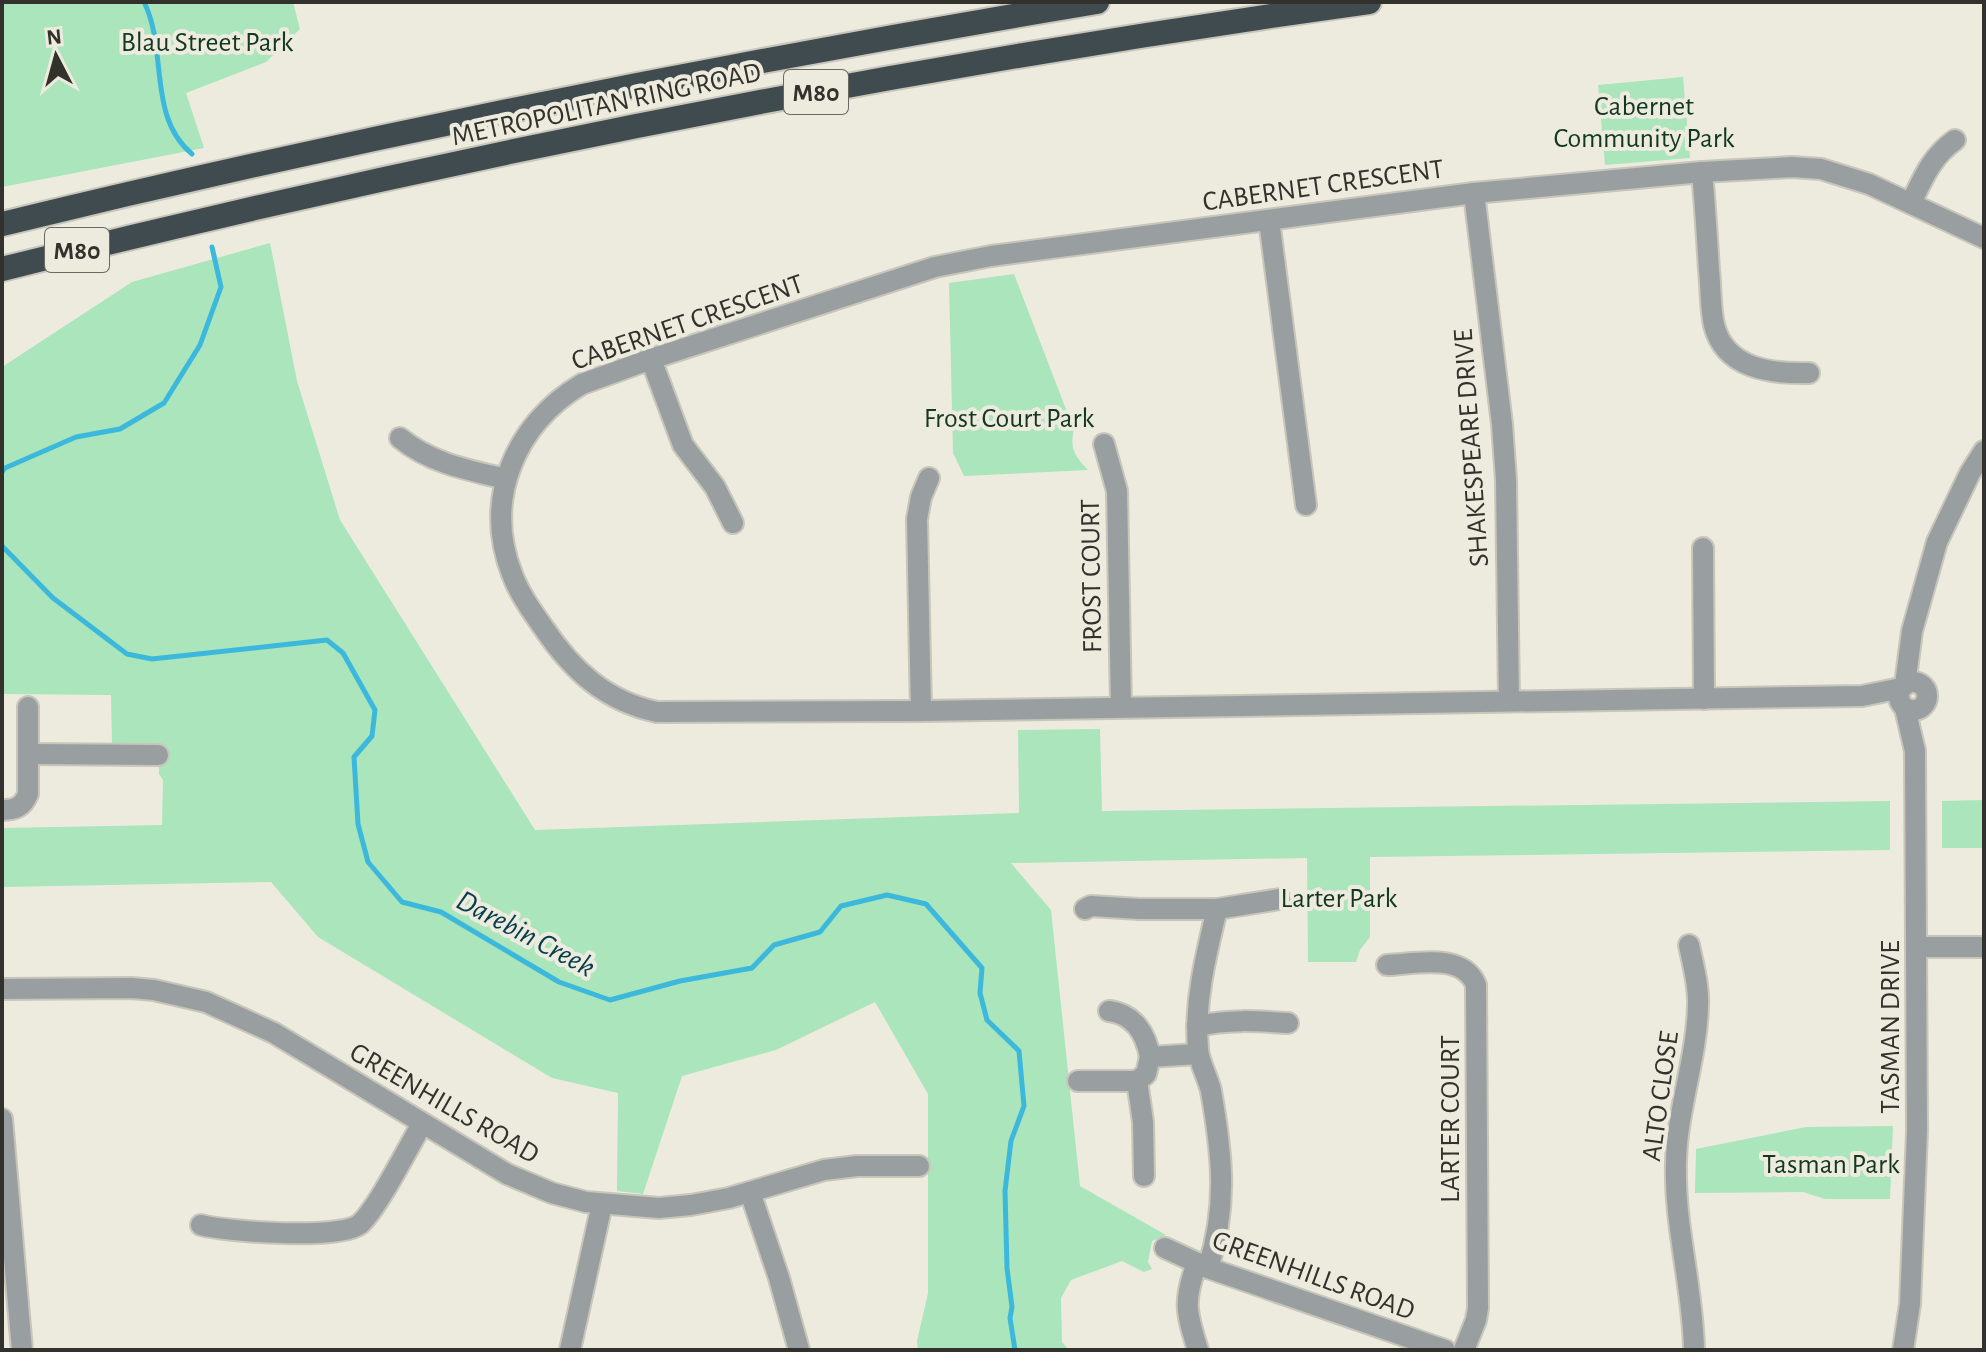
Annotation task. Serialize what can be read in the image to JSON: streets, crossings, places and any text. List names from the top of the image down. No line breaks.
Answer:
{"streets":{"highway":["M80","METROPOLITAN RING ROAD"],"street":["CABERNET CRESCENT","SHAKESPEARE DRIVE","FROST COURT","TASMAN DRIVE","ALTO CLOSE","GREENHILLS ROAD","LARTER COURT"]},"crossings":[["CABERNET CRESCENT","SHAKESPEARE DRIVE"],["CABERNET CRESCENT","FROST COURT"],["CABERNET CRESCENT","TASMAN DRIVE"]],"water":["Darebin Creek"],"parks":["Blau Street Park","Cabernet Community Park","Frost Court Park","Larter Park","Tasman Park"],"north":"top"}
